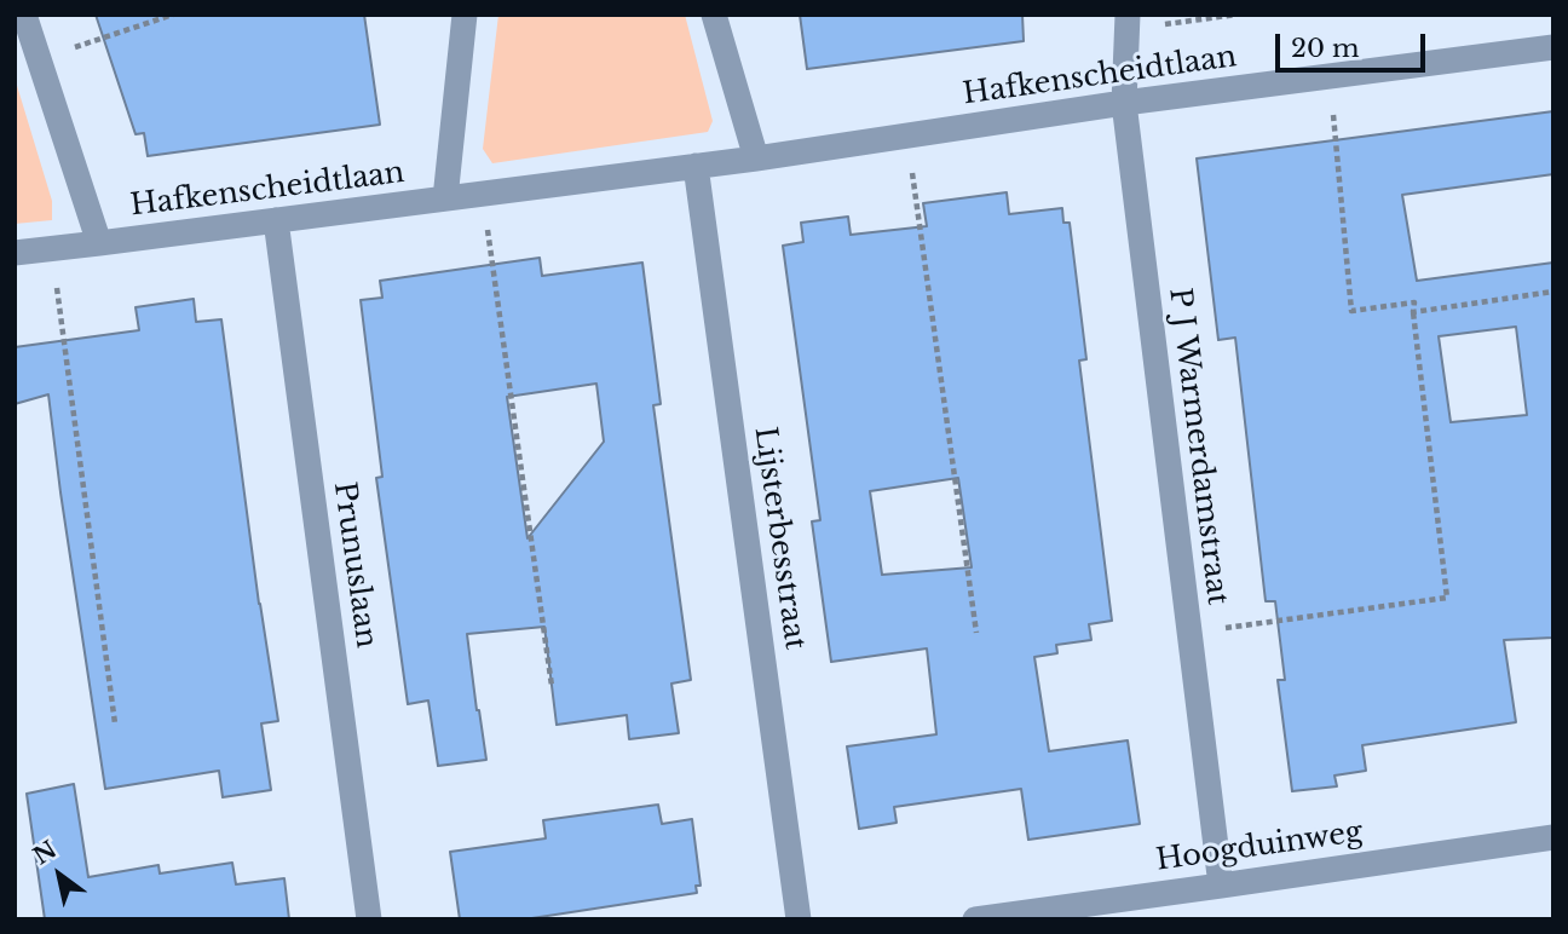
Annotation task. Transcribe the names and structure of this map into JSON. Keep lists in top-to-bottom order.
{
  "streets": {
    "street": [
      "Hafkenscheidtlaan",
      "P J Warmerdamstraat",
      "Lijsterbesstraat",
      "Prunuslaan",
      "Hoogduinweg"
    ]
  },
  "crossings": [
    ["Hafkenscheidtlaan", "P J Warmerdamstraat"],
    ["Hafkenscheidtlaan", "Lijsterbesstraat"],
    ["Hafkenscheidtlaan", "Prunuslaan"],
    ["P J Warmerdamstraat", "Hoogduinweg"]
  ],
  "scale_bar": "20 m",
  "north": "top left"
}
